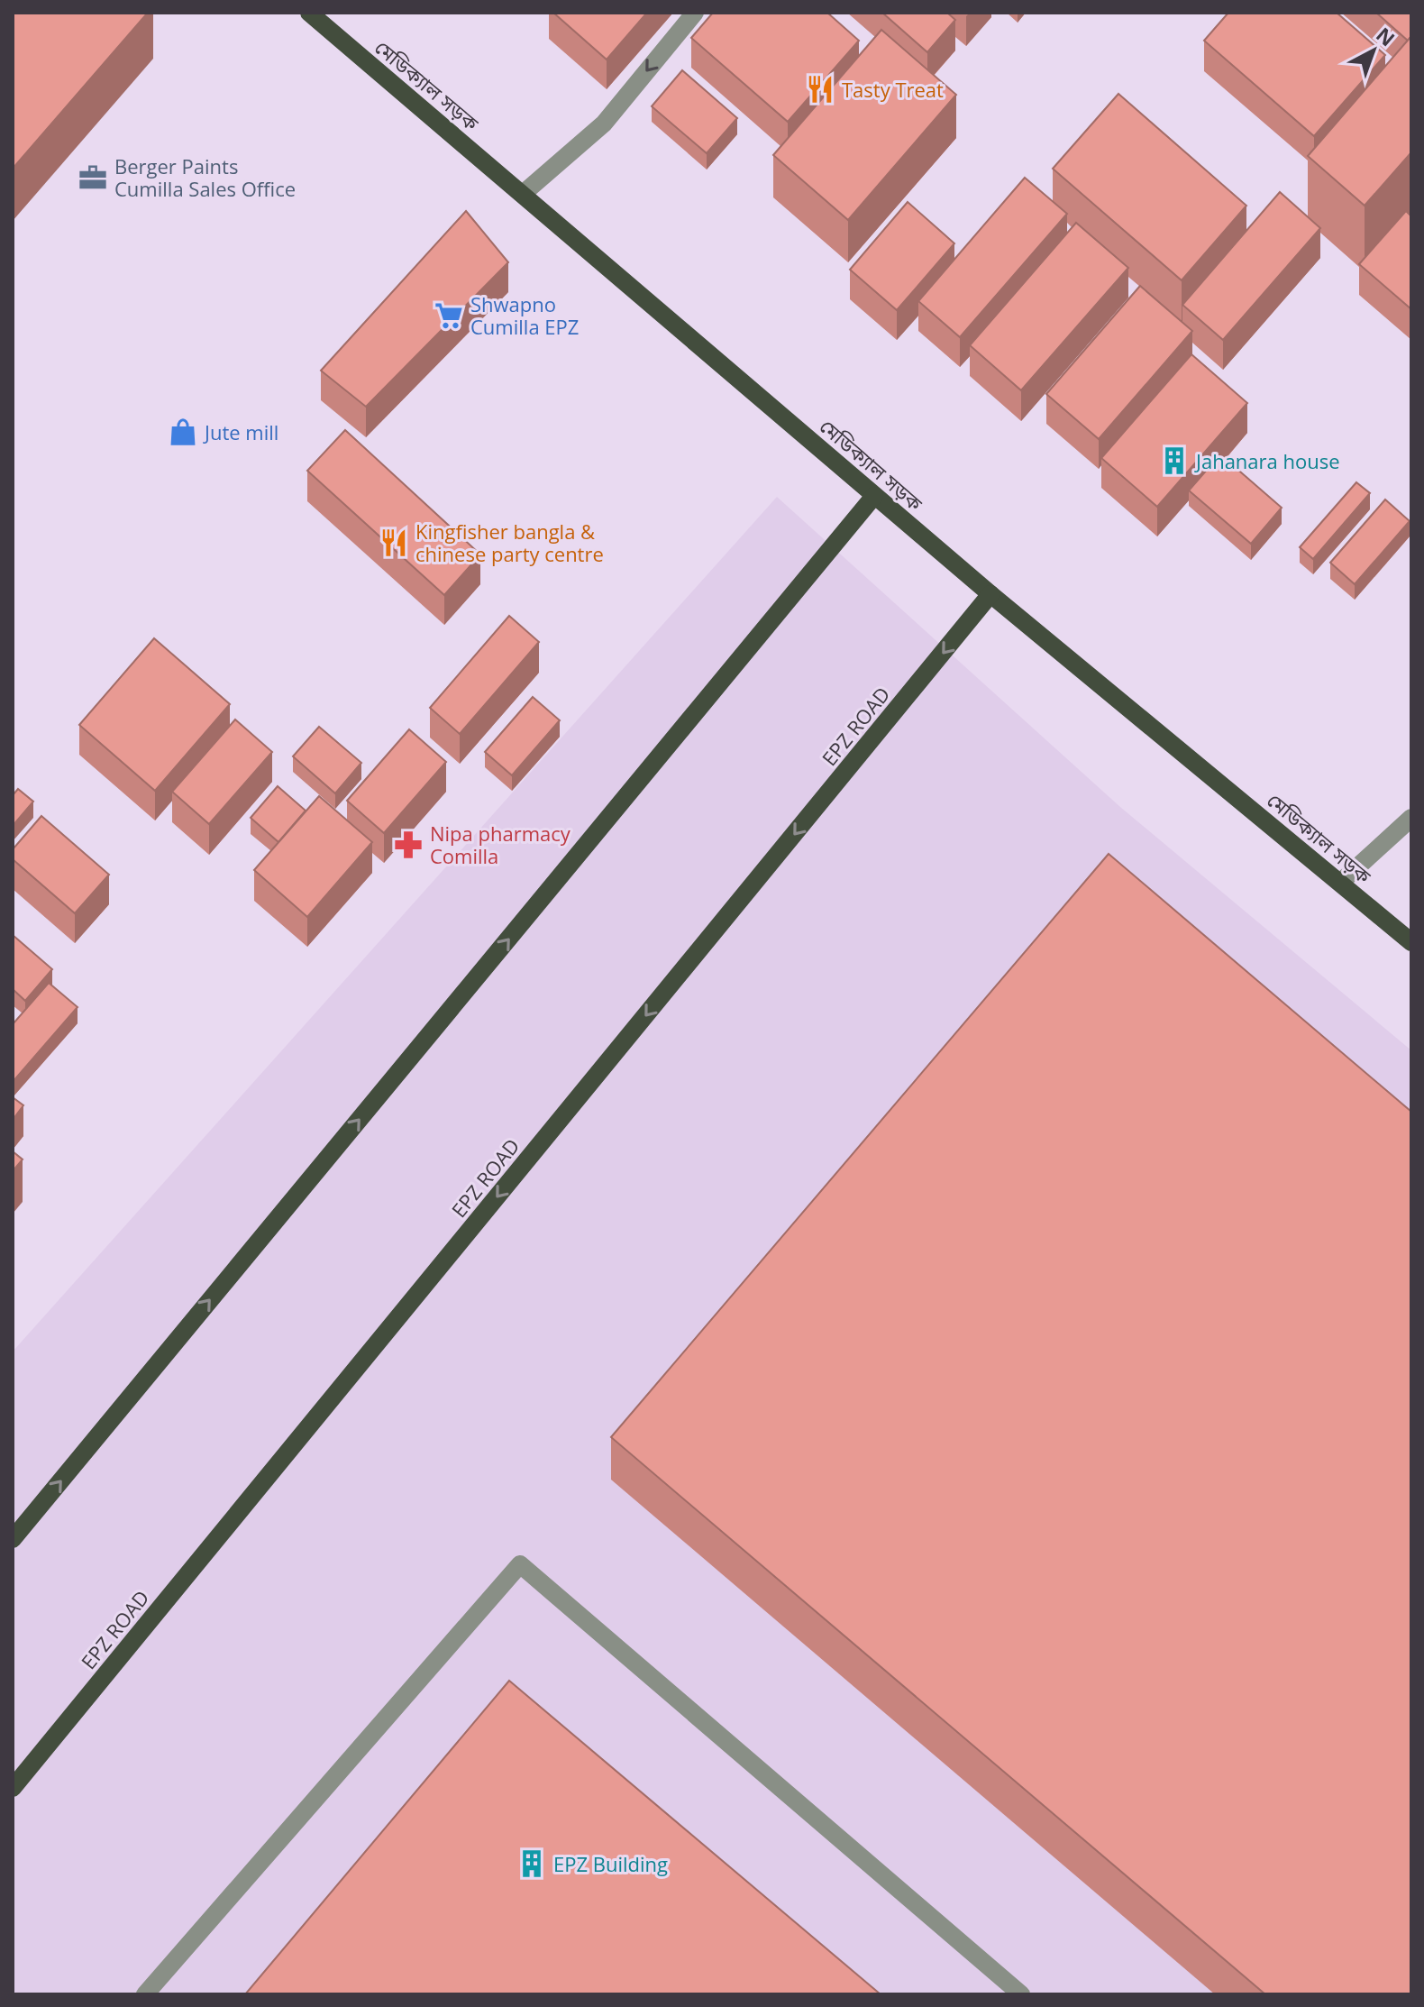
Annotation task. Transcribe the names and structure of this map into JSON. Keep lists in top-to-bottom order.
{
  "streets": {
    "main road": ["মেডিক্যাল সড়ক", "EPZ ROAD"]
  },
  "crossings": [
    ["মেডিক্যাল সড়ক", "EPZ ROAD"]
  ],
  "places": {
    "restaurant": ["Tasty Treat", "Kingfisher bangla & chinese party centre"],
    "office": ["Berger Paints Cumilla Sales Office"],
    "supermarket": ["Shwapno Cumilla EPZ"],
    "shop": ["Jute mill"],
    "building": ["Jahanara house", "EPZ Building"],
    "pharmacy": ["Nipa pharmacy Comilla"]
  },
  "north": "top right"
}
